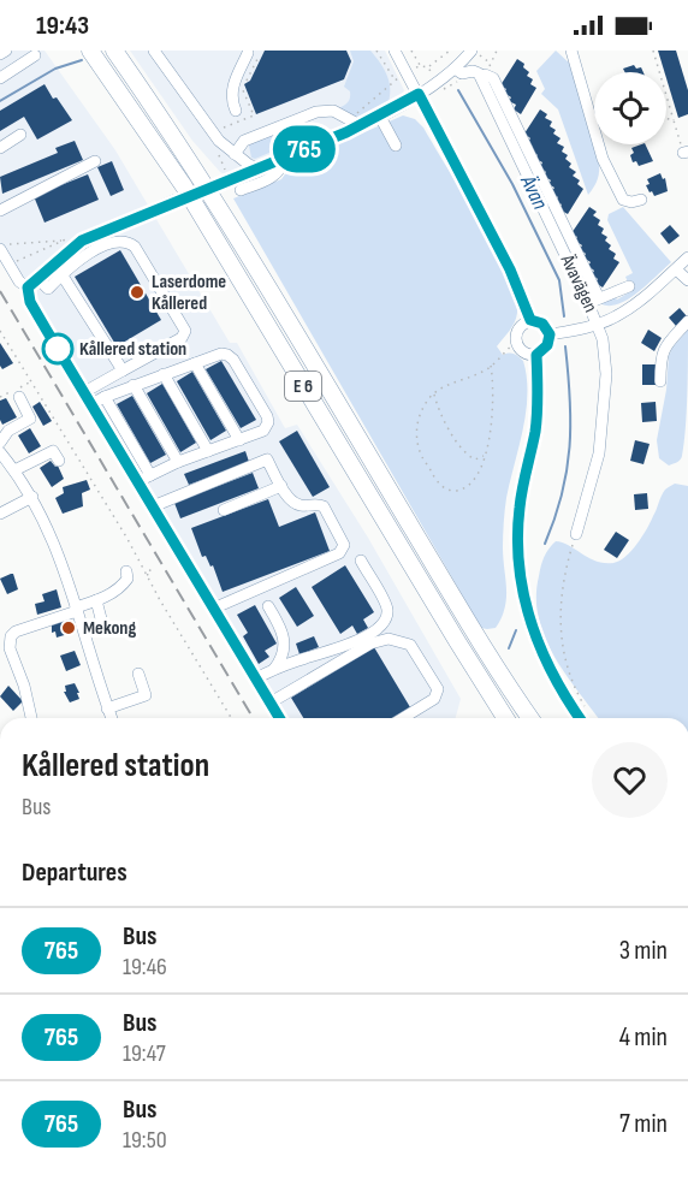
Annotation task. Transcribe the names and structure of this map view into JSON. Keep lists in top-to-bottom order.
{
  "streets": {
    "highway": ["E 6"],
    "street": ["Ävavägen"]
  },
  "water": ["Ävan"],
  "places": ["Laserdome Kållered", "Kållered station", "Mekong"],
  "lines": ["bus line 765"],
  "page": {
    "status": "19:43",
    "on_map": "765",
    "heading": [
      ["Kållered station", "Bus"],
      "Departures"
    ],
    "list": [
      {
        "mark": "765",
        "name": "Bus",
        "note": "19:46",
        "value": "3 min"
      },
      {
        "mark": "765",
        "name": "Bus",
        "note": "19:47",
        "value": "4 min"
      },
      {
        "mark": "765",
        "name": "Bus",
        "note": "19:50",
        "value": "7 min"
      }
    ]
  }
}
